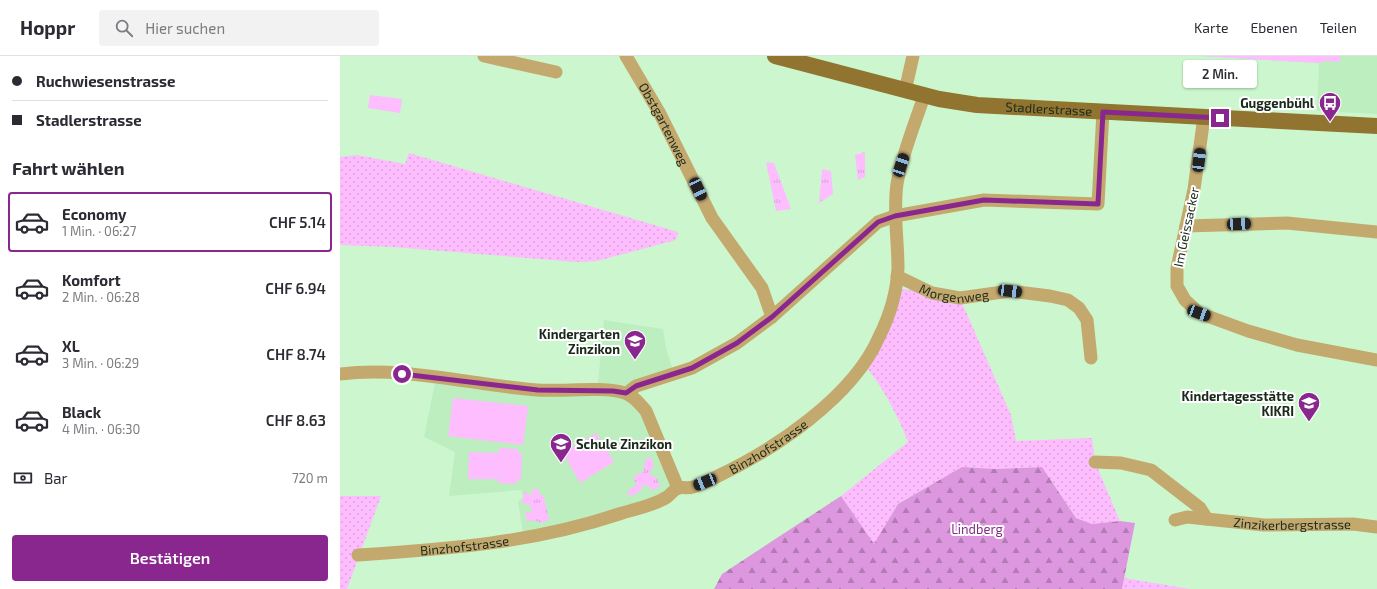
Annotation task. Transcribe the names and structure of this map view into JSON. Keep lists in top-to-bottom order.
{
  "streets": {
    "main road": ["Stadlerstrasse"],
    "street": [
      "Obstgartenweg",
      "Im Geissacker",
      "Morgenweg",
      "Binzhofstrasse",
      "Zinzikerbergstrasse"
    ]
  },
  "crossings": [
    ["Stadlerstrasse", "Im Geissacker"],
    ["Stadlerstrasse", "Binzhofstrasse"],
    ["Morgenweg", "Binzhofstrasse"]
  ],
  "parks": ["Lindberg"],
  "places": {
    "bus stop": ["Guggenbühl"],
    "school or university": ["Kindergarten Zinzikon", "Kindertagesstätte KIKRI", "Schule Zinzikon"]
  },
  "page": {
    "header": "Hoppr",
    "search": "Hier suchen",
    "nav": ["Karte", "Ebenen", "Teilen"],
    "banner": ["Ruchwiesenstrasse", "Stadlerstrasse"],
    "bubble": "2 Min.",
    "heading": "Fahrt wählen",
    "list": [
      {
        "name": "Economy",
        "note": "1 Min. · 06:27",
        "value": "CHF 5.14"
      },
      {
        "name": "Komfort",
        "note": "2 Min. · 06:28",
        "value": "CHF 6.94"
      },
      {
        "name": "XL",
        "note": "3 Min. · 06:29",
        "value": "CHF 8.74"
      },
      {
        "name": "Black",
        "note": "4 Min. · 06:30",
        "value": "CHF 8.63"
      }
    ],
    "pay": ["Bar", "720 m"],
    "buttons": "Bestätigen"
  }
}
